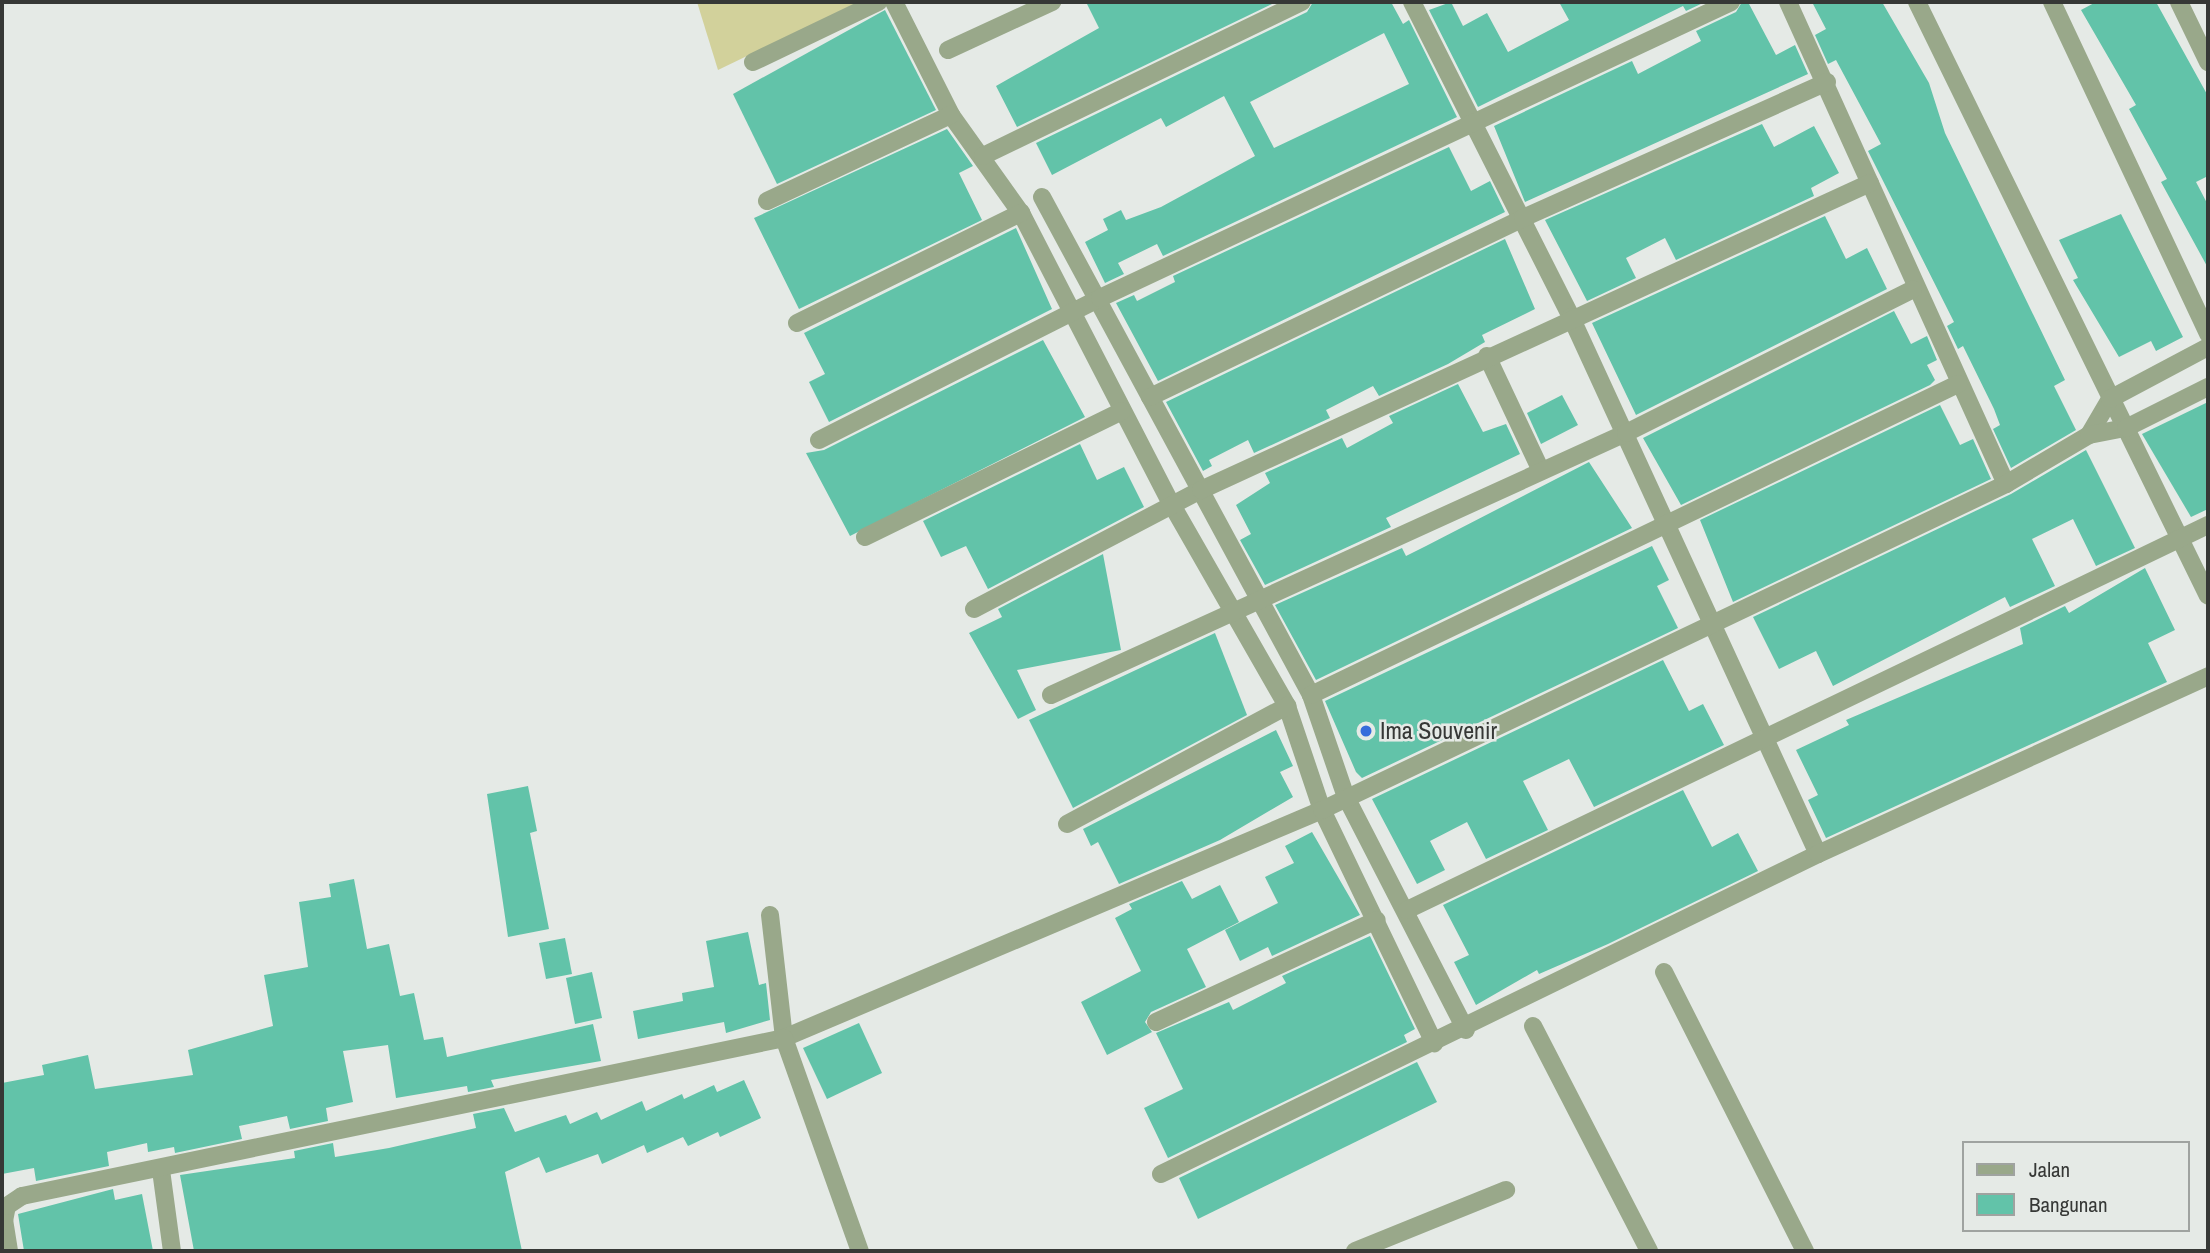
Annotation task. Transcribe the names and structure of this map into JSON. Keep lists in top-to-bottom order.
{
  "places": ["Ima Souvenir"],
  "legend": ["Jalan", "Bangunan"]
}
